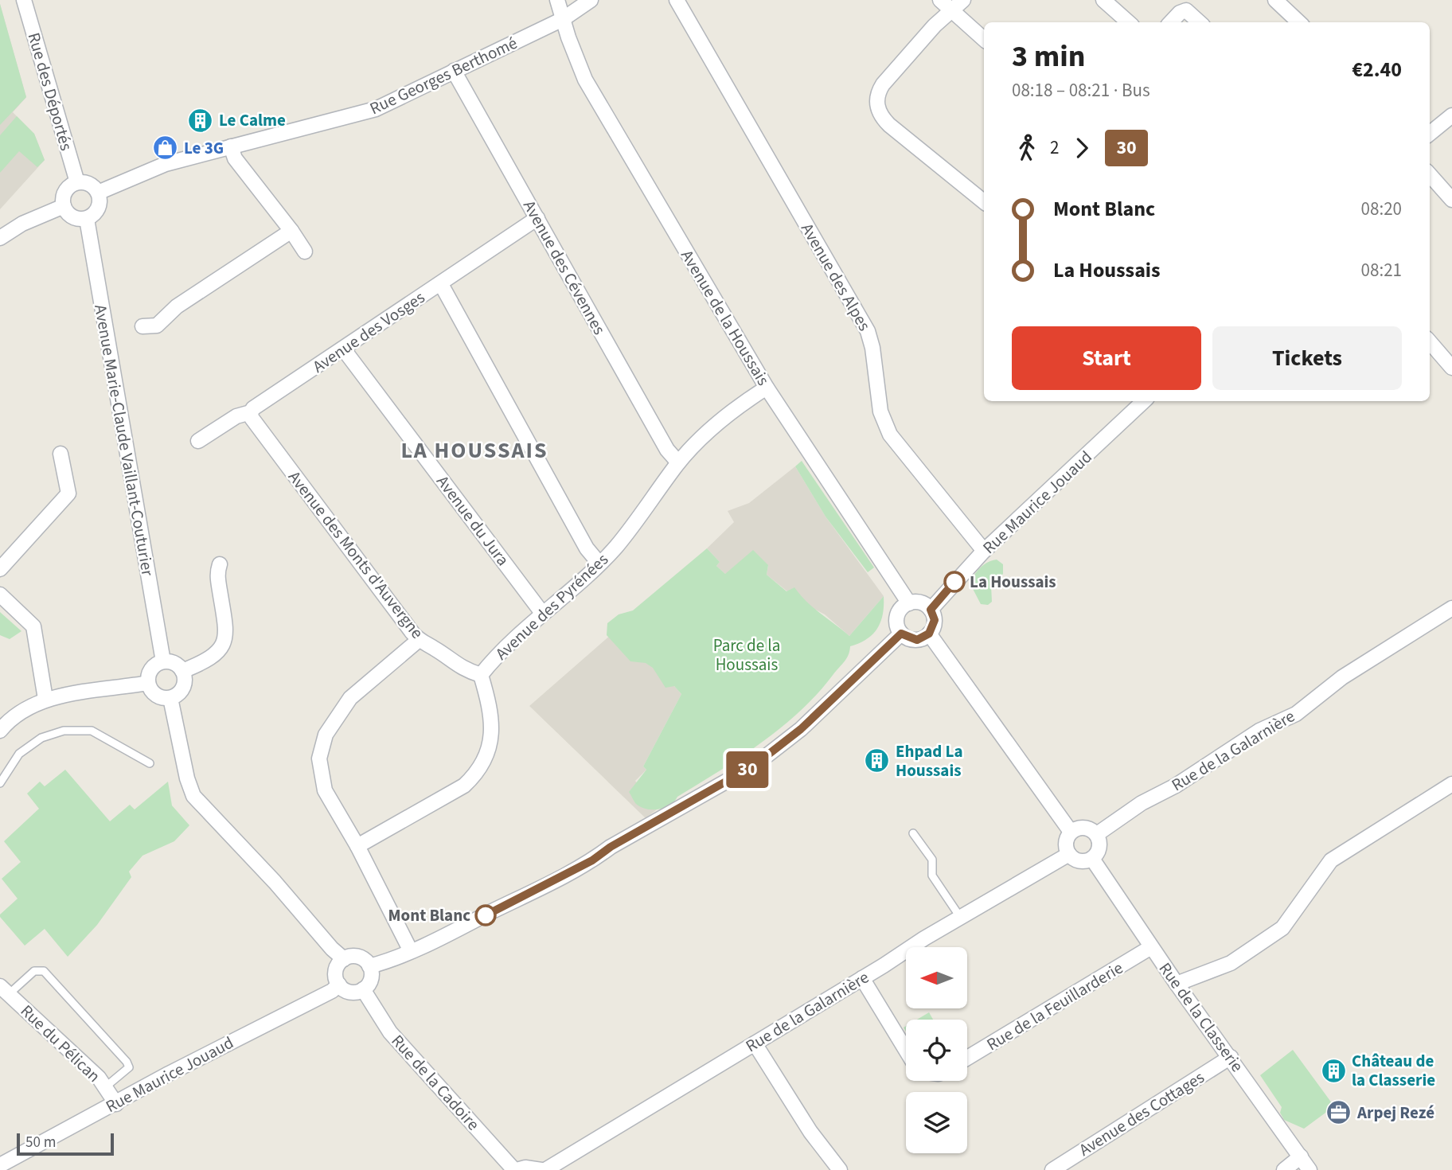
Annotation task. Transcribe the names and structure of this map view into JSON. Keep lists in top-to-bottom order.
{
  "streets": {
    "street": [
      "Rue Georges Berthomé",
      "Rue des Déportés",
      "Avenue des Cévennes",
      "Avenue des Alpes",
      "Avenue de la Houssais",
      "Avenue des Vosges",
      "Avenue Marie-Claude Vaillant-Couturier",
      "Rue Maurice Jouaud",
      "Avenue du Jura",
      "Avenue des Monts d'Auvergne",
      "Avenue des Pyrénées",
      "Rue de la Galarnière",
      "Rue de la Feuillarderie",
      "Rue de la Classerie",
      "Rue du Pélican",
      "Rue de la Cadoire",
      "Avenue des Cottages"
    ]
  },
  "crossings": [
    ["Rue Georges Berthomé", "Rue des Déportés"],
    ["Rue Georges Berthomé", "Avenue des Cévennes"],
    ["Rue Georges Berthomé", "Avenue de la Houssais"],
    ["Rue Georges Berthomé", "Avenue Marie-Claude Vaillant-Couturier"],
    ["Rue des Déportés", "Avenue Marie-Claude Vaillant-Couturier"],
    ["Avenue des Cévennes", "Avenue des Vosges"],
    ["Avenue des Cévennes", "Avenue des Pyrénées"],
    ["Avenue des Alpes", "Rue Maurice Jouaud"],
    ["Avenue de la Houssais", "Rue Maurice Jouaud"],
    ["Avenue de la Houssais", "Avenue des Pyrénées"],
    ["Avenue des Vosges", "Avenue du Jura"],
    ["Avenue des Vosges", "Avenue des Monts d'Auvergne"],
    ["Rue Maurice Jouaud", "Rue du Pélican"],
    ["Rue Maurice Jouaud", "Rue de la Cadoire"],
    ["Avenue du Jura", "Avenue des Pyrénées"],
    ["Avenue des Monts d'Auvergne", "Avenue des Pyrénées"],
    ["Rue de la Galarnière", "Rue de la Classerie"],
    ["Rue de la Feuillarderie", "Rue de la Classerie"],
    ["Rue de la Classerie", "Avenue des Cottages"]
  ],
  "districts": ["LA HOUSSAIS"],
  "parks": ["Parc de la Houssais"],
  "places": {
    "building": ["Le Calme", "Ehpad La Houssais", "Château de la Classerie"],
    "shop": ["Le 3G"],
    "other": ["La Houssais", "Mont Blanc"],
    "office": ["Arpej Rezé"]
  },
  "lines": ["bus line 30"],
  "scale_bar": "50 m",
  "north": "left",
  "page": {
    "on_map": "30",
    "heading": ["3 min", "08:18 – 08:21 · Bus", "€2.40"],
    "legs": ["2", "30"],
    "list": [
      {
        "name": "Mont Blanc",
        "value": "08:20"
      },
      {
        "name": "La Houssais",
        "value": "08:21"
      }
    ],
    "buttons": ["Start", "Tickets"],
    "scale": "50 m"
  }
}
